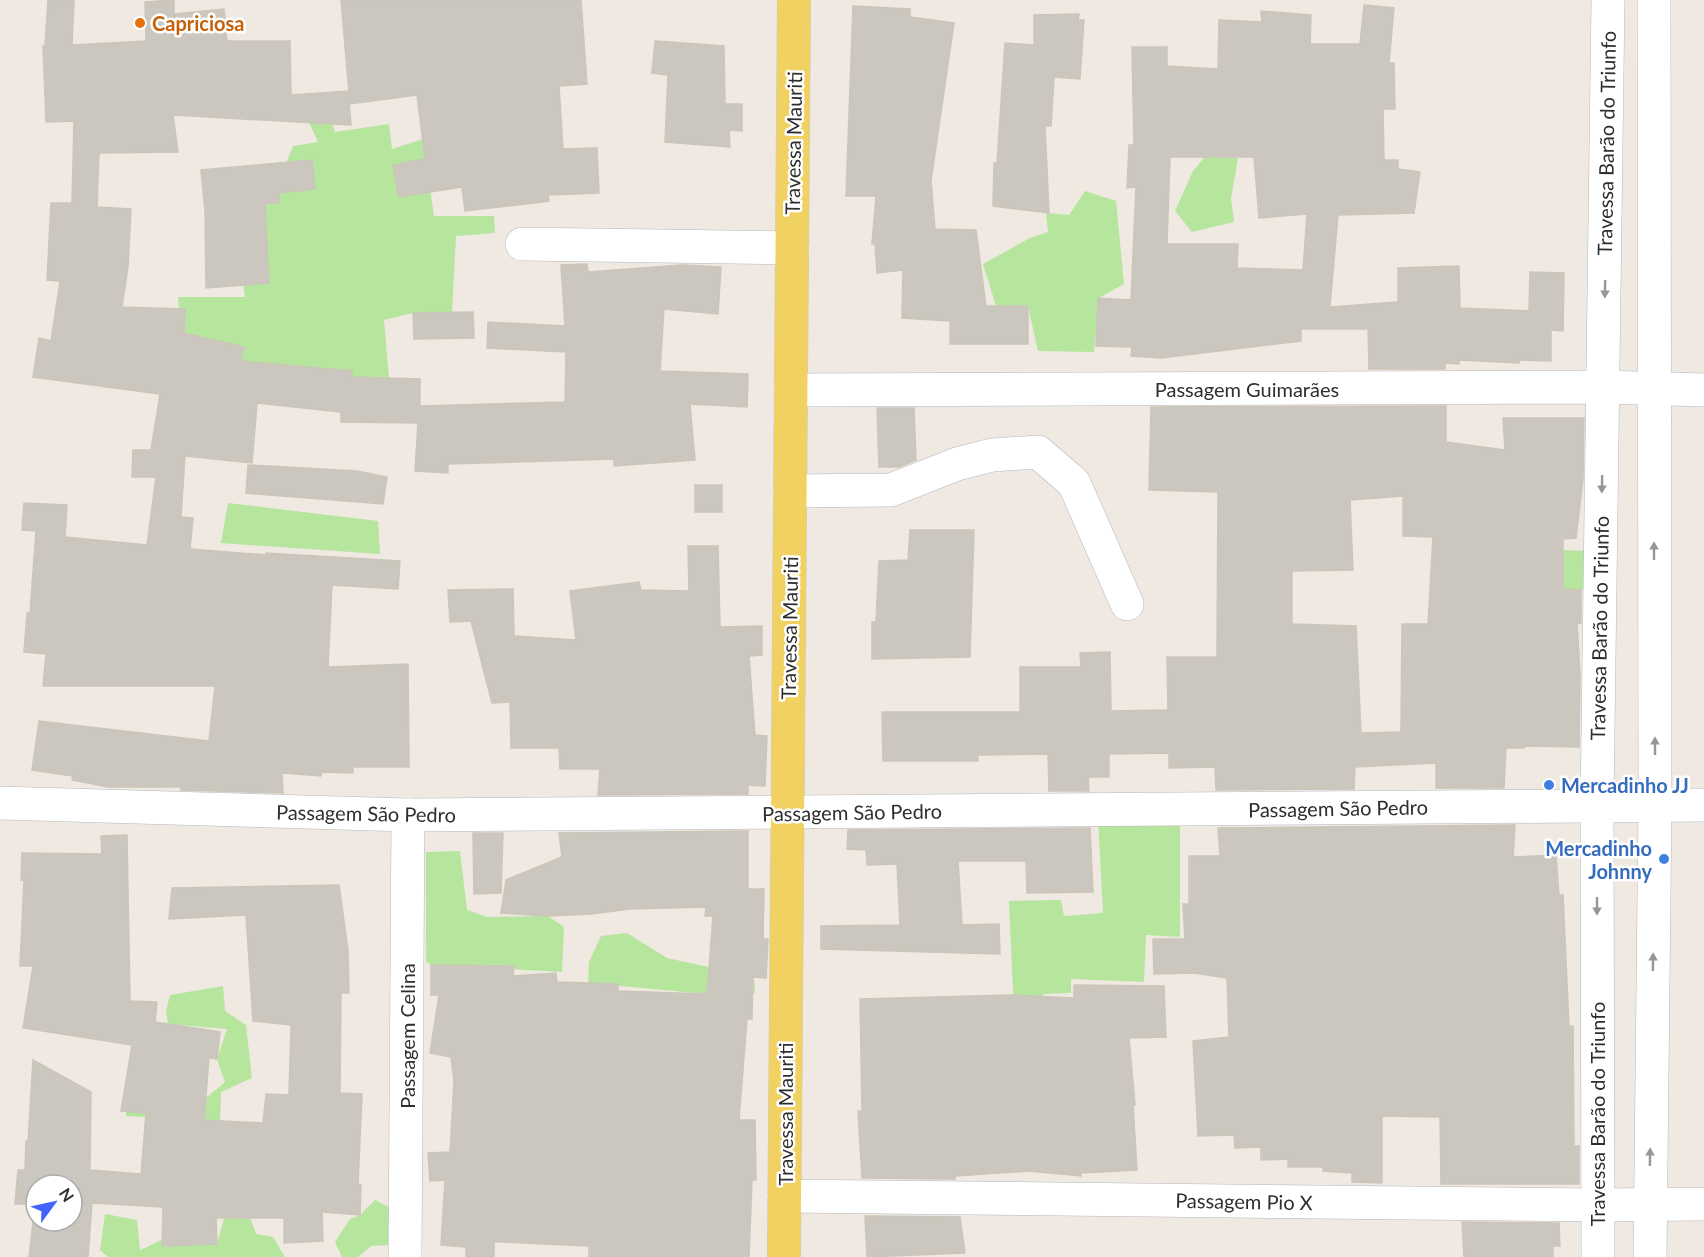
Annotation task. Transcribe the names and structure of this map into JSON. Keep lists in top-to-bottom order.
{
  "streets": {
    "main road": ["Travessa Mauriti"],
    "street": [
      "Travessa Barão do Triunfo",
      "Passagem Guimarães",
      "Passagem São Pedro",
      "Passagem Celina",
      "Passagem Pio X"
    ]
  },
  "crossings": [
    ["Travessa Mauriti", "Passagem Guimarães"],
    ["Travessa Mauriti", "Passagem São Pedro"],
    ["Travessa Mauriti", "Passagem Pio X"],
    ["Travessa Barão do Triunfo", "Passagem Guimarães"],
    ["Travessa Barão do Triunfo", "Passagem São Pedro"],
    ["Travessa Barão do Triunfo", "Passagem Pio X"],
    ["Passagem São Pedro", "Passagem Celina"]
  ],
  "places": ["Capriciosa", "Mercadinho JJ", "Mercadinho Johnny"],
  "north": "top right"
}
